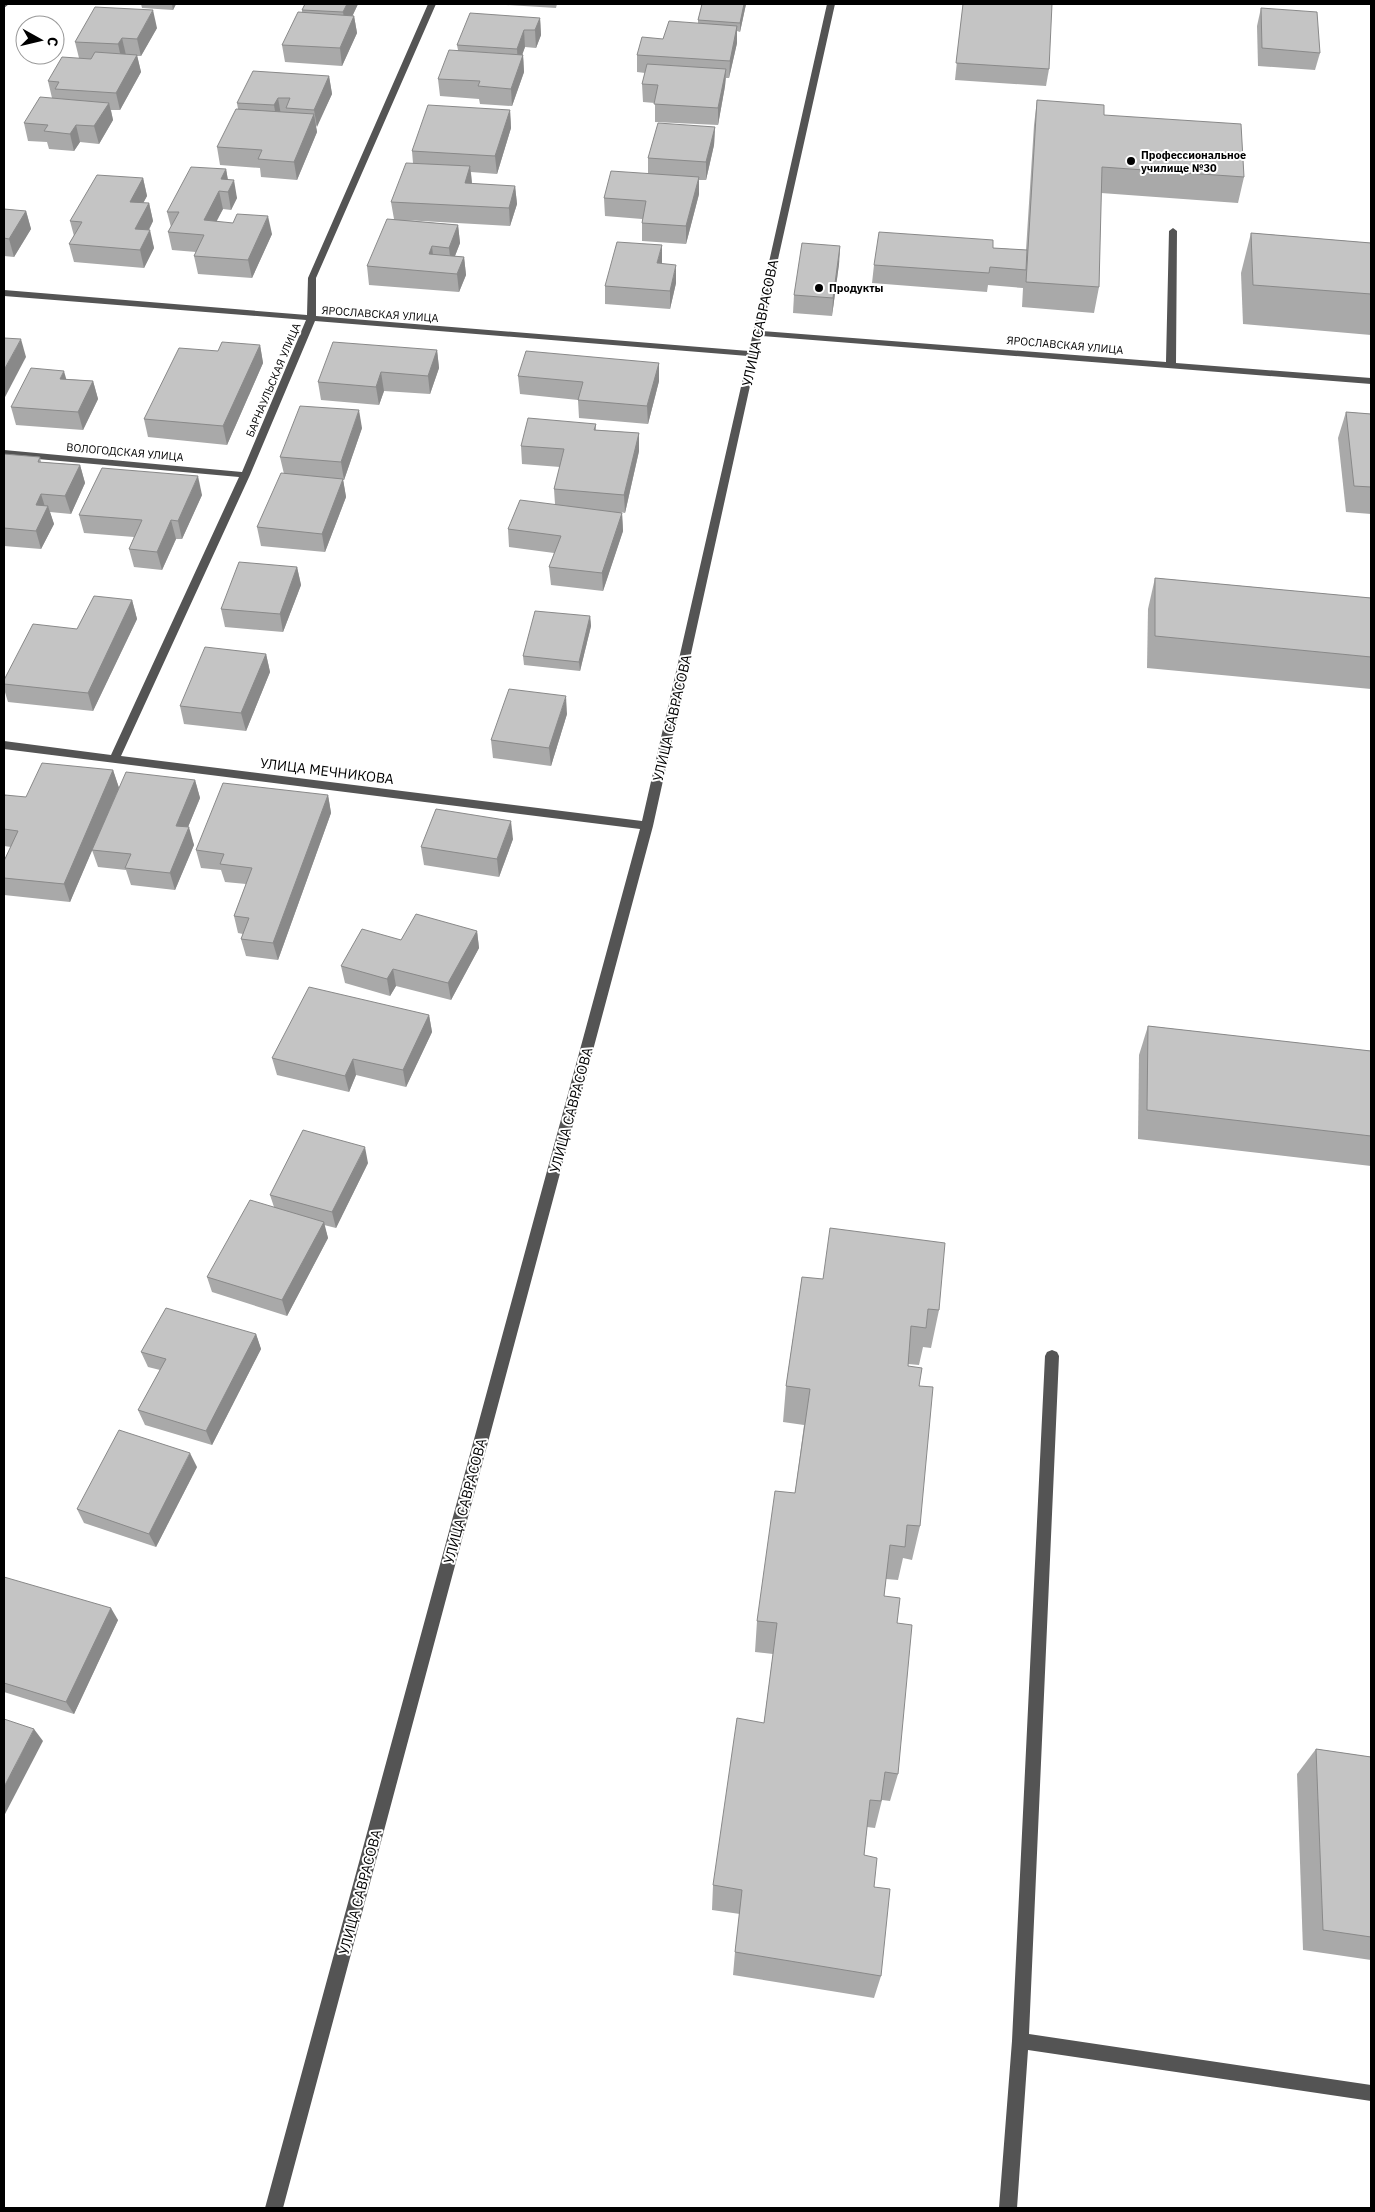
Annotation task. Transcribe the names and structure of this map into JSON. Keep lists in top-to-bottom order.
{
  "streets": {
    "street": [
      "ЯРОСЛАВСКАЯ УЛИЦА",
      "УЛИЦА САВРАСОВА",
      "БАРНАУЛЬСКАЯ УЛИЦА",
      "ВОЛОГОДСКАЯ УЛИЦА",
      "УЛИЦА МЕЧНИКОВА"
    ]
  },
  "crossings": [
    ["ЯРОСЛАВСКАЯ УЛИЦА", "УЛИЦА САВРАСОВА"],
    ["ЯРОСЛАВСКАЯ УЛИЦА", "БАРНАУЛЬСКАЯ УЛИЦА"],
    ["УЛИЦА САВРАСОВА", "УЛИЦА МЕЧНИКОВА"],
    ["БАРНАУЛЬСКАЯ УЛИЦА", "ВОЛОГОДСКАЯ УЛИЦА"],
    ["БАРНАУЛЬСКАЯ УЛИЦА", "УЛИЦА МЕЧНИКОВА"]
  ],
  "places": ["Профессиональное училище №30", "Продукты"],
  "north": "right"
}
